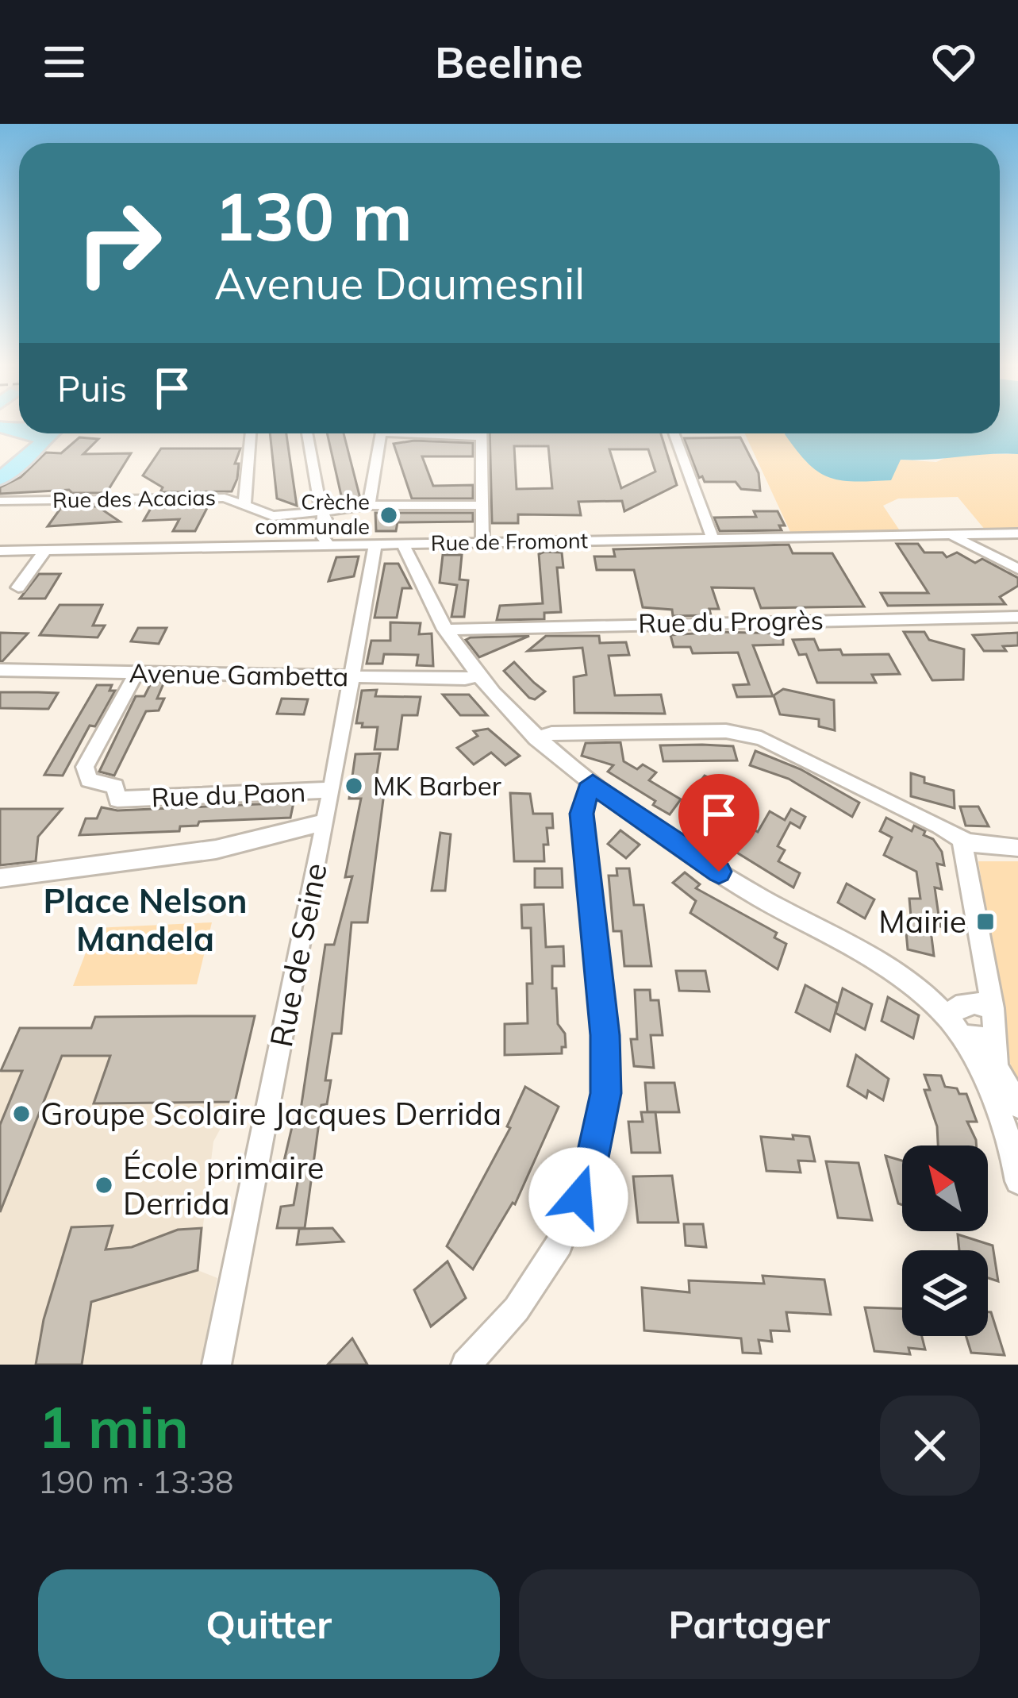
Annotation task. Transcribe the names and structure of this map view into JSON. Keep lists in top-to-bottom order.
{
  "streets": {
    "street": [
      "Rue des Acacias",
      "Rue de Fromont",
      "Rue du Progrès",
      "Avenue Gambetta",
      "Rue du Paon",
      "Rue de Seine"
    ]
  },
  "crossings": [
    ["Rue de Fromont", "Rue de Seine"],
    ["Avenue Gambetta", "Rue du Paon"],
    ["Avenue Gambetta", "Rue de Seine"],
    ["Rue du Paon", "Rue de Seine"]
  ],
  "districts": ["Place Nelson Mandela"],
  "places": {
    "other": [
      "Crèche communale",
      "MK Barber",
      "Groupe Scolaire Jacques Derrida",
      "École primaire Derrida"
    ],
    "transit": ["Mairie"]
  },
  "north": "top left",
  "page": {
    "header": "Beeline",
    "turn": ["130 m", "Avenue Daumesnil"],
    "then": "Puis",
    "heading": ["1 min", "190 m · 13:38"],
    "buttons": ["Quitter", "Partager"]
  }
}
